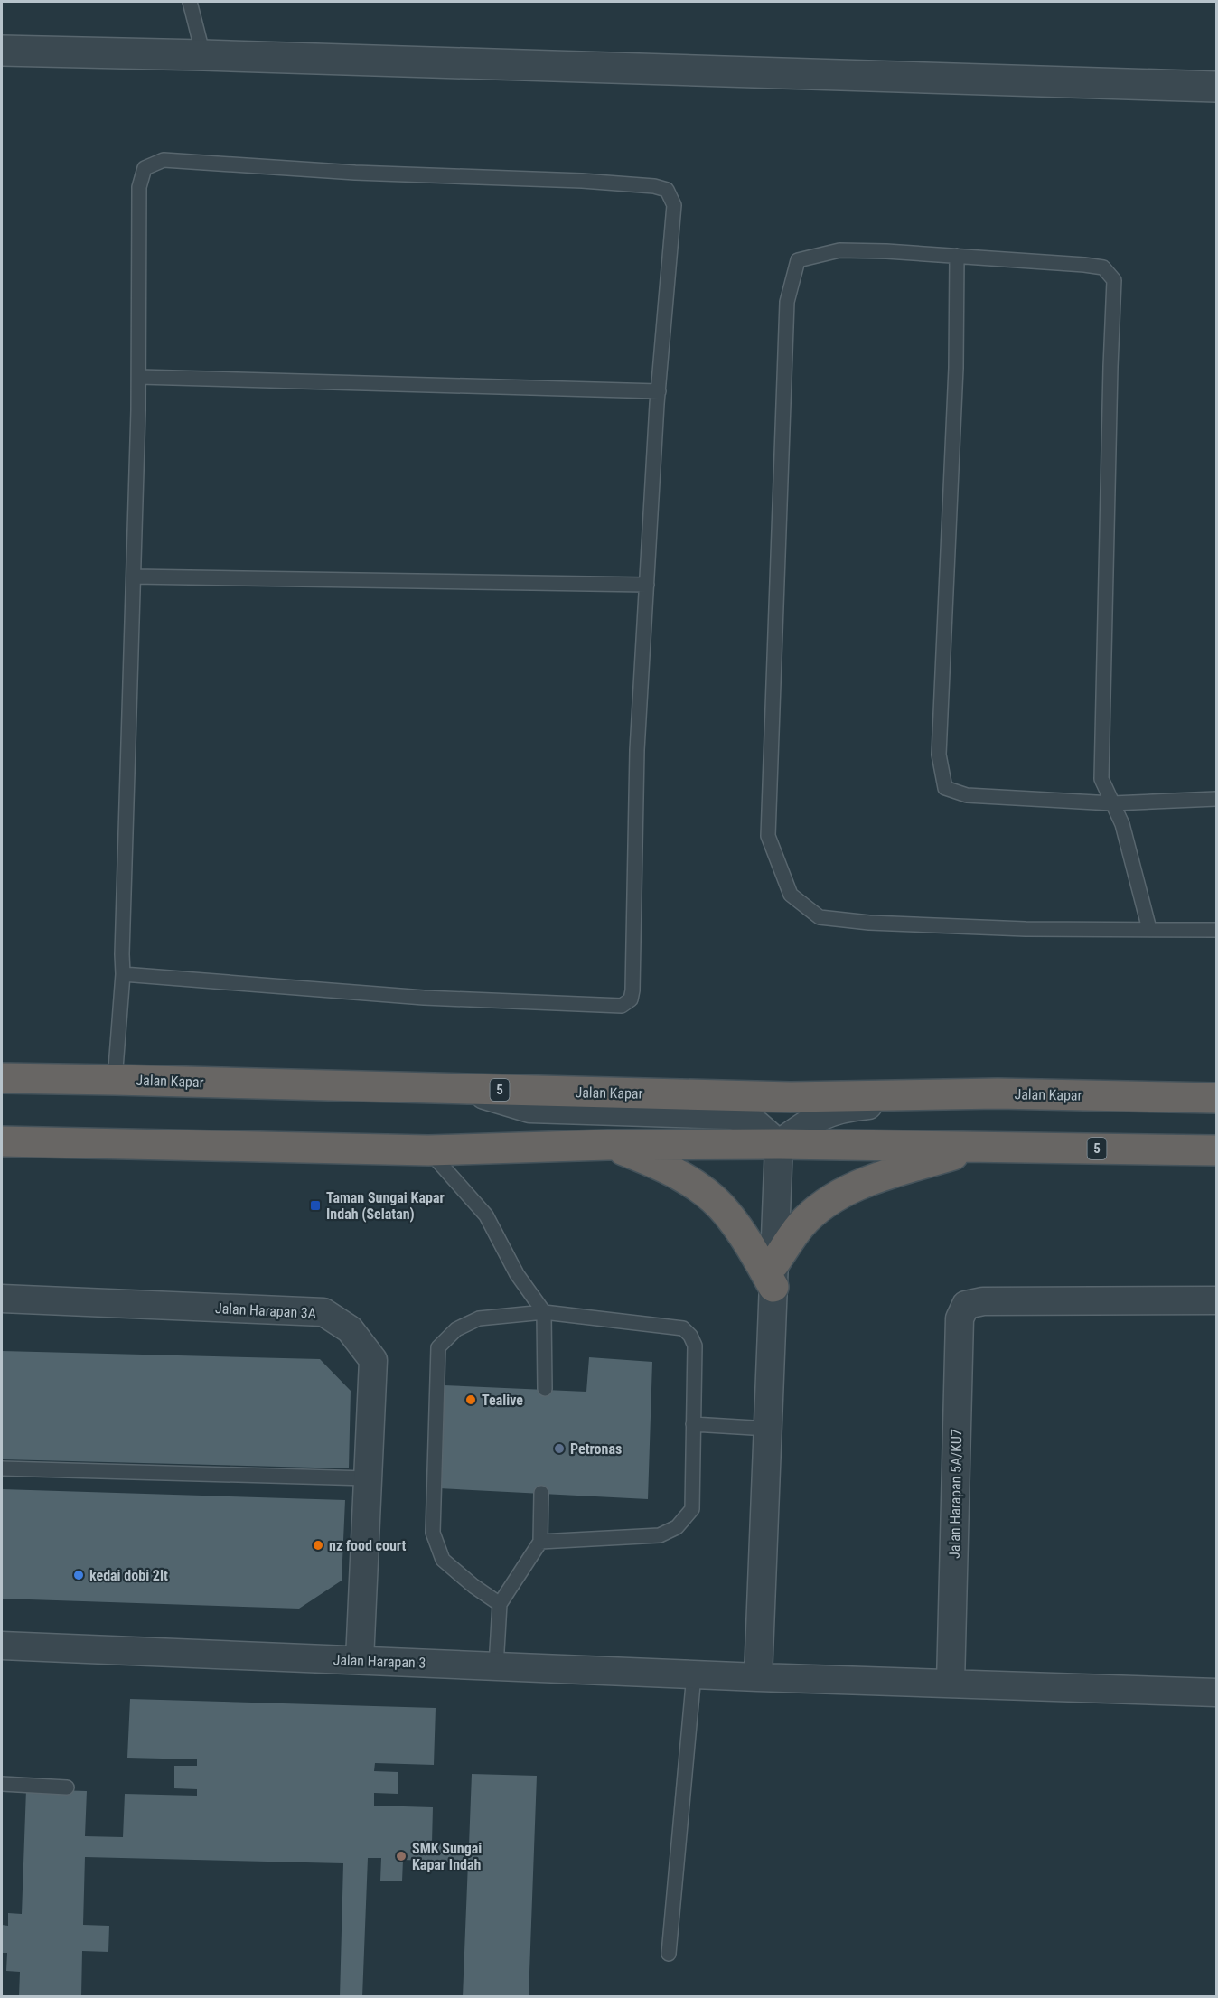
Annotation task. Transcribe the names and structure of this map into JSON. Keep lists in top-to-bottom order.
{
  "streets": {
    "highway": ["Jalan Kapar", "5"],
    "street": ["Jalan Harapan 3A", "Jalan Harapan 5A/KU7", "Jalan Harapan 3"]
  },
  "crossings": [
    ["Jalan Harapan 3A", "Jalan Harapan 3"],
    ["Jalan Harapan 5A/KU7", "Jalan Harapan 3"]
  ],
  "places": {
    "transit": ["Taman Sungai Kapar Indah (Selatan)"],
    "other": [
      "Tealive",
      "Petronas",
      "nz food court",
      "kedai dobi 2lt",
      "SMK Sungai Kapar Indah"
    ]
  }
}
